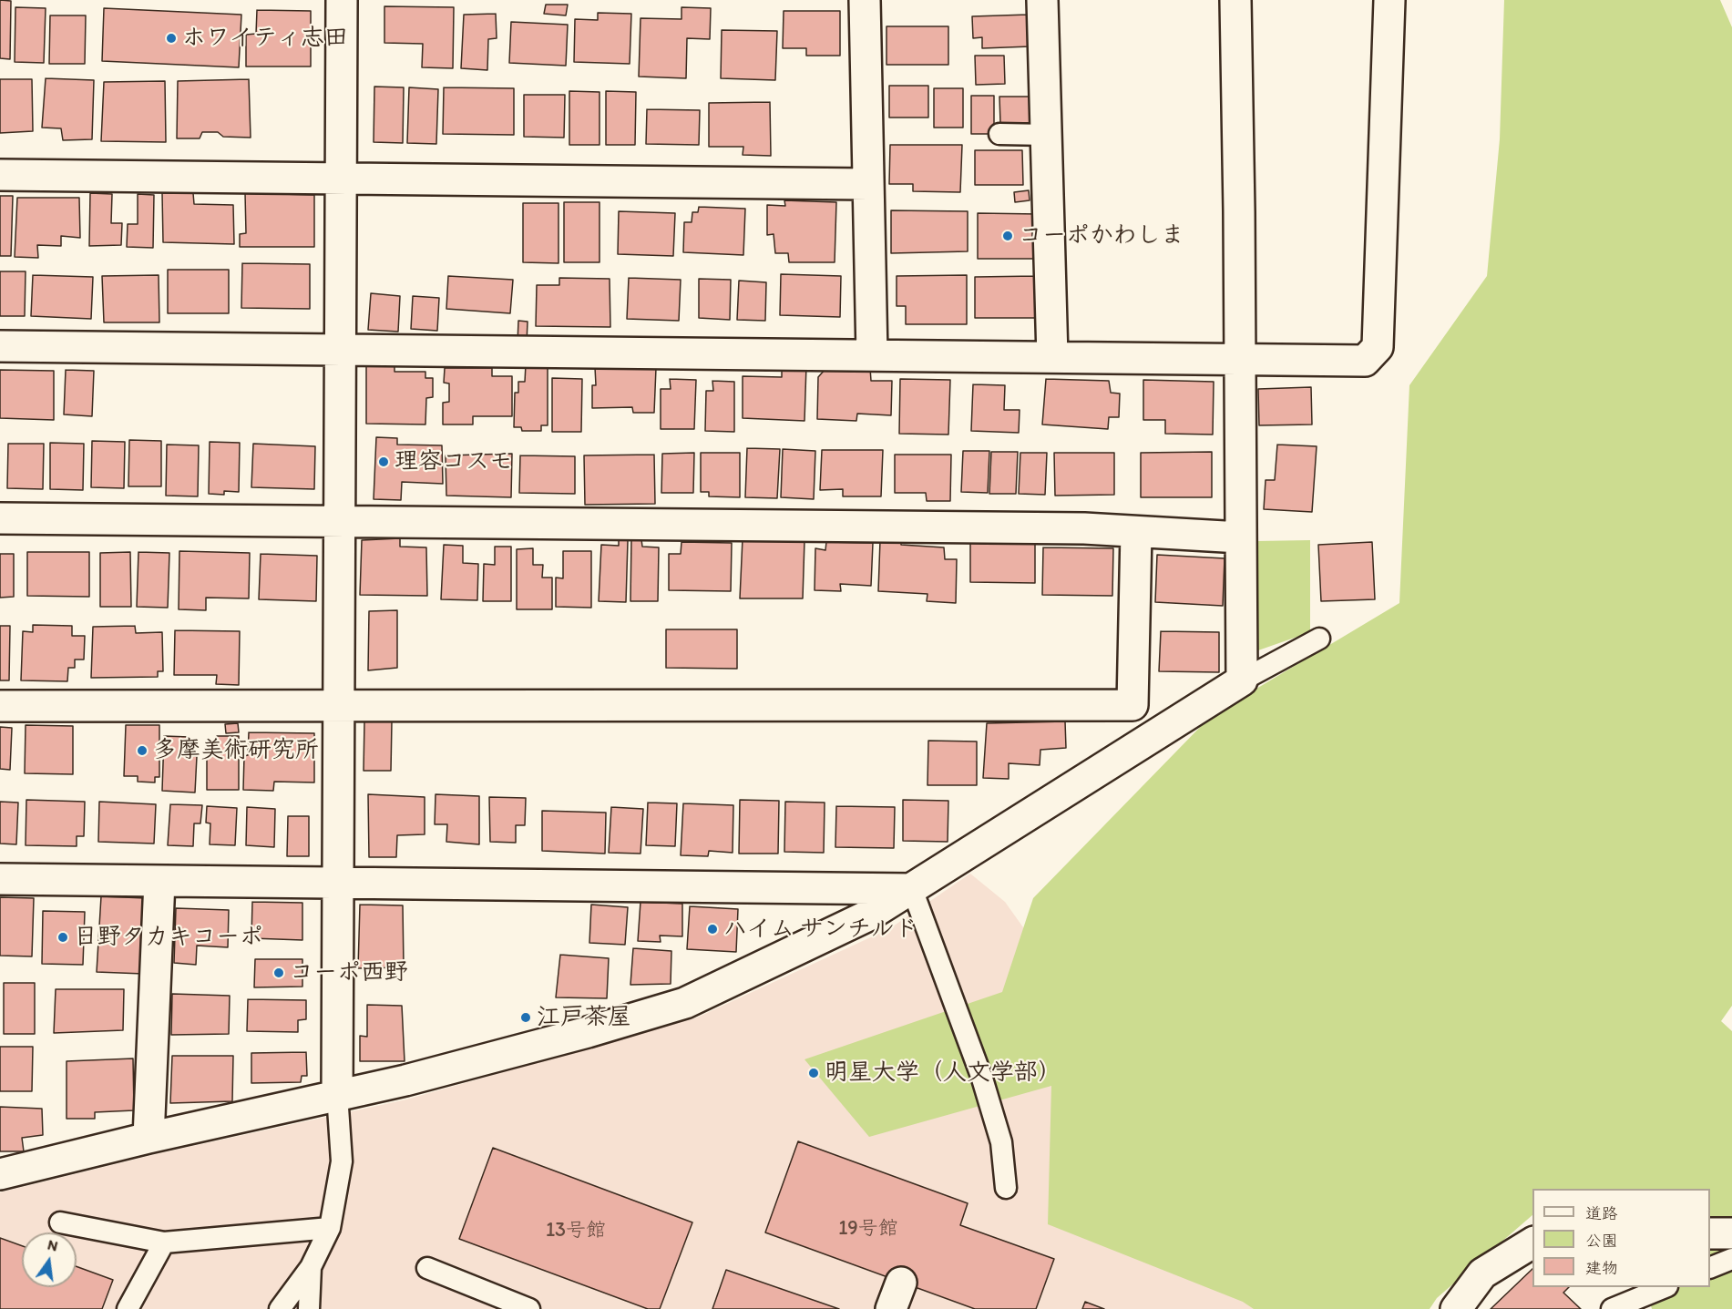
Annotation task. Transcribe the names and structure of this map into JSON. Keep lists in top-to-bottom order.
{
  "places": [
    "ホワイティ志田",
    "コーポかわしま",
    "理容コスモ",
    "多摩美術研究所",
    "ハイム サンチルド",
    "日野タカキコーポ",
    "コーポ西野",
    "江戸茶屋",
    "明星大学（人文学部）"
  ],
  "house_numbers": ["19号館", "13号館"],
  "legend": ["道路", "公園", "建物"],
  "north": "top"
}
